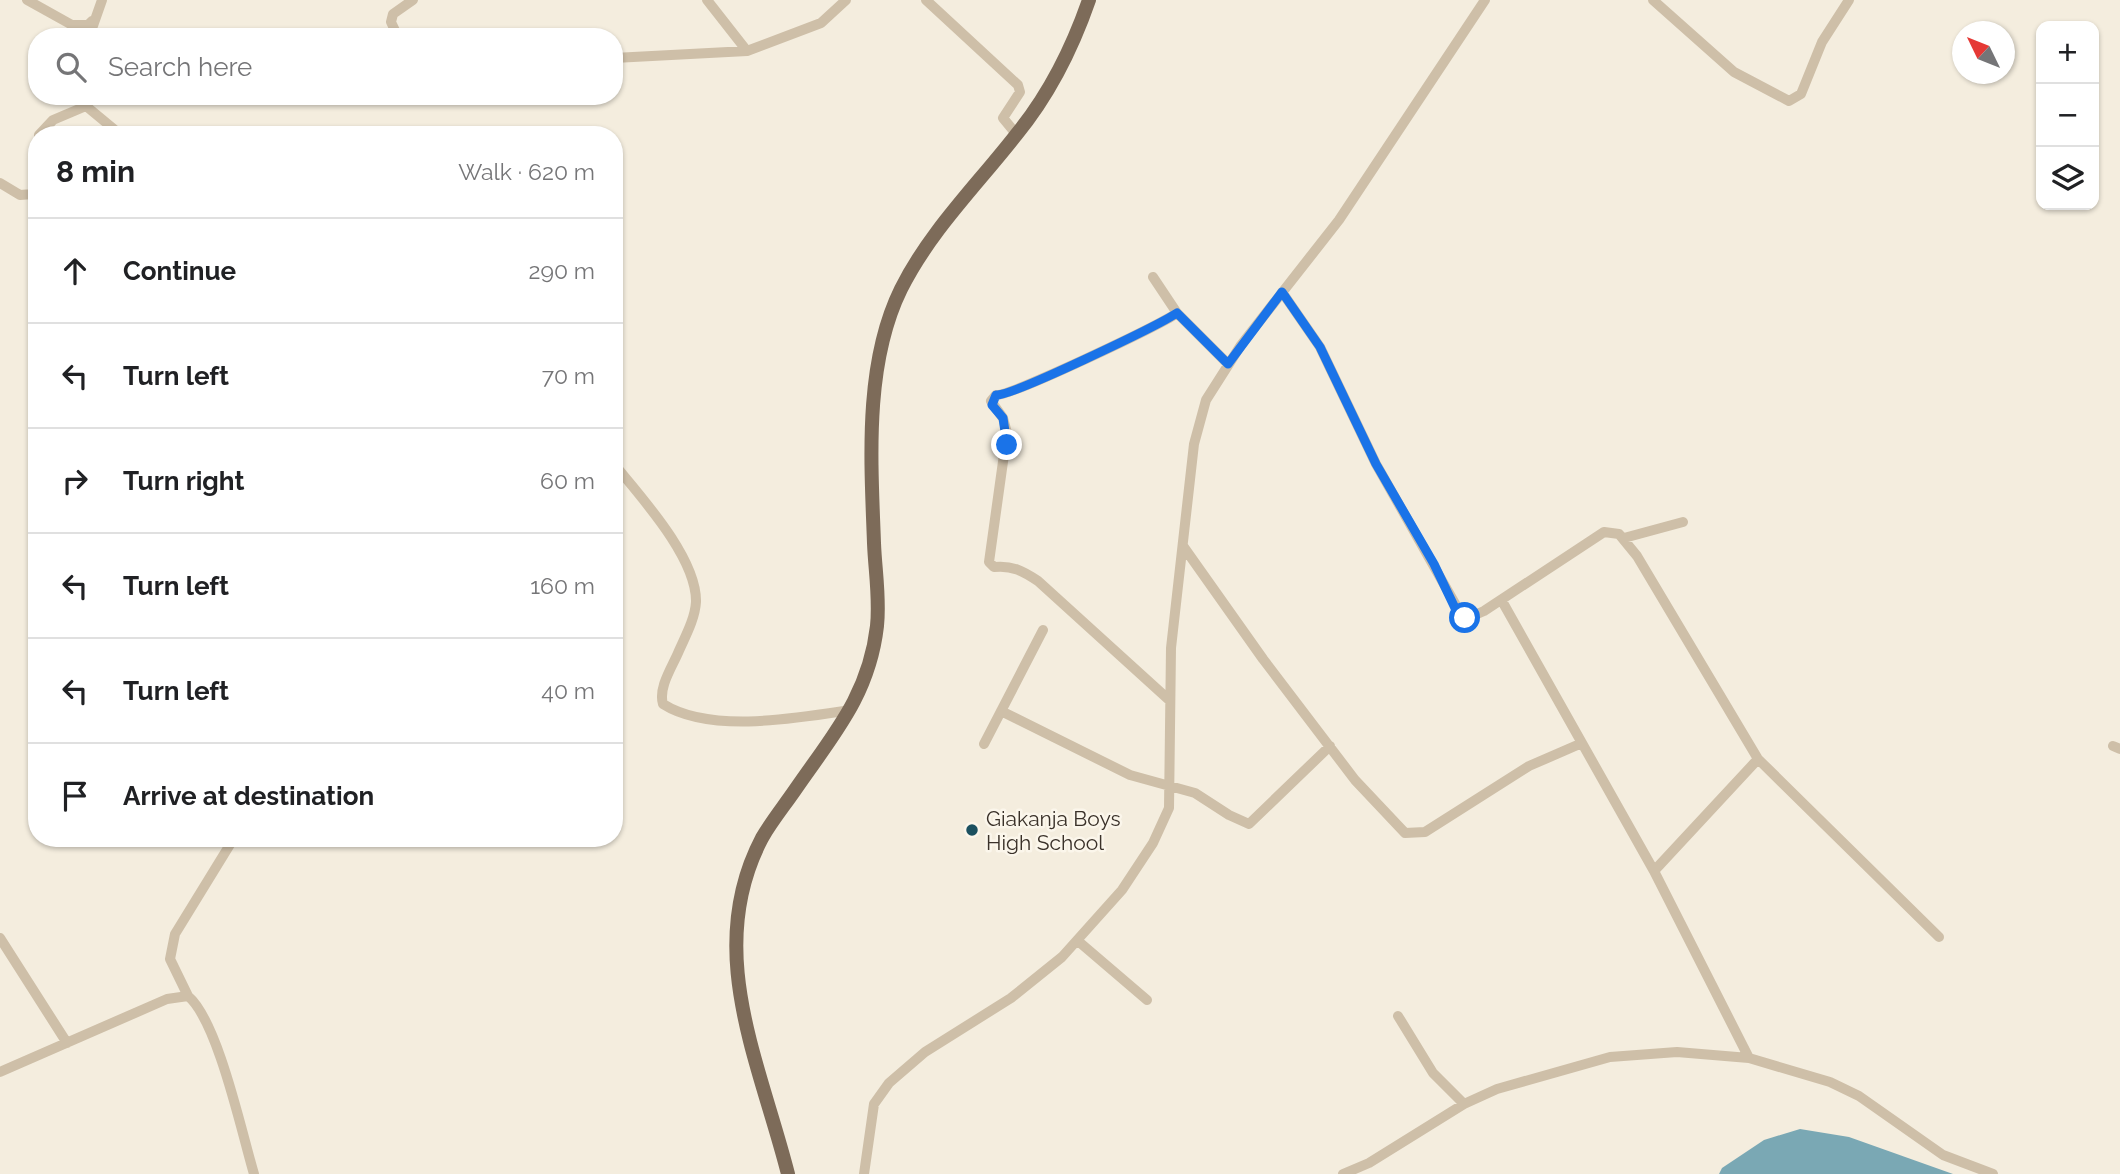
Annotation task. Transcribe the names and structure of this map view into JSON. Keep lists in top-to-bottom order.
{
  "places": ["Giakanja Boys High School"],
  "north": "top left",
  "page": {
    "map_buttons": ["+", "−"],
    "search": "Search here",
    "heading": ["8 min", "Walk · 620 m"],
    "list": [
      ["Continue", "290 m"],
      ["Turn left", "70 m"],
      ["Turn right", "60 m"],
      ["Turn left", "160 m"],
      ["Turn left", "40 m"],
      "Arrive at destination"
    ]
  }
}
